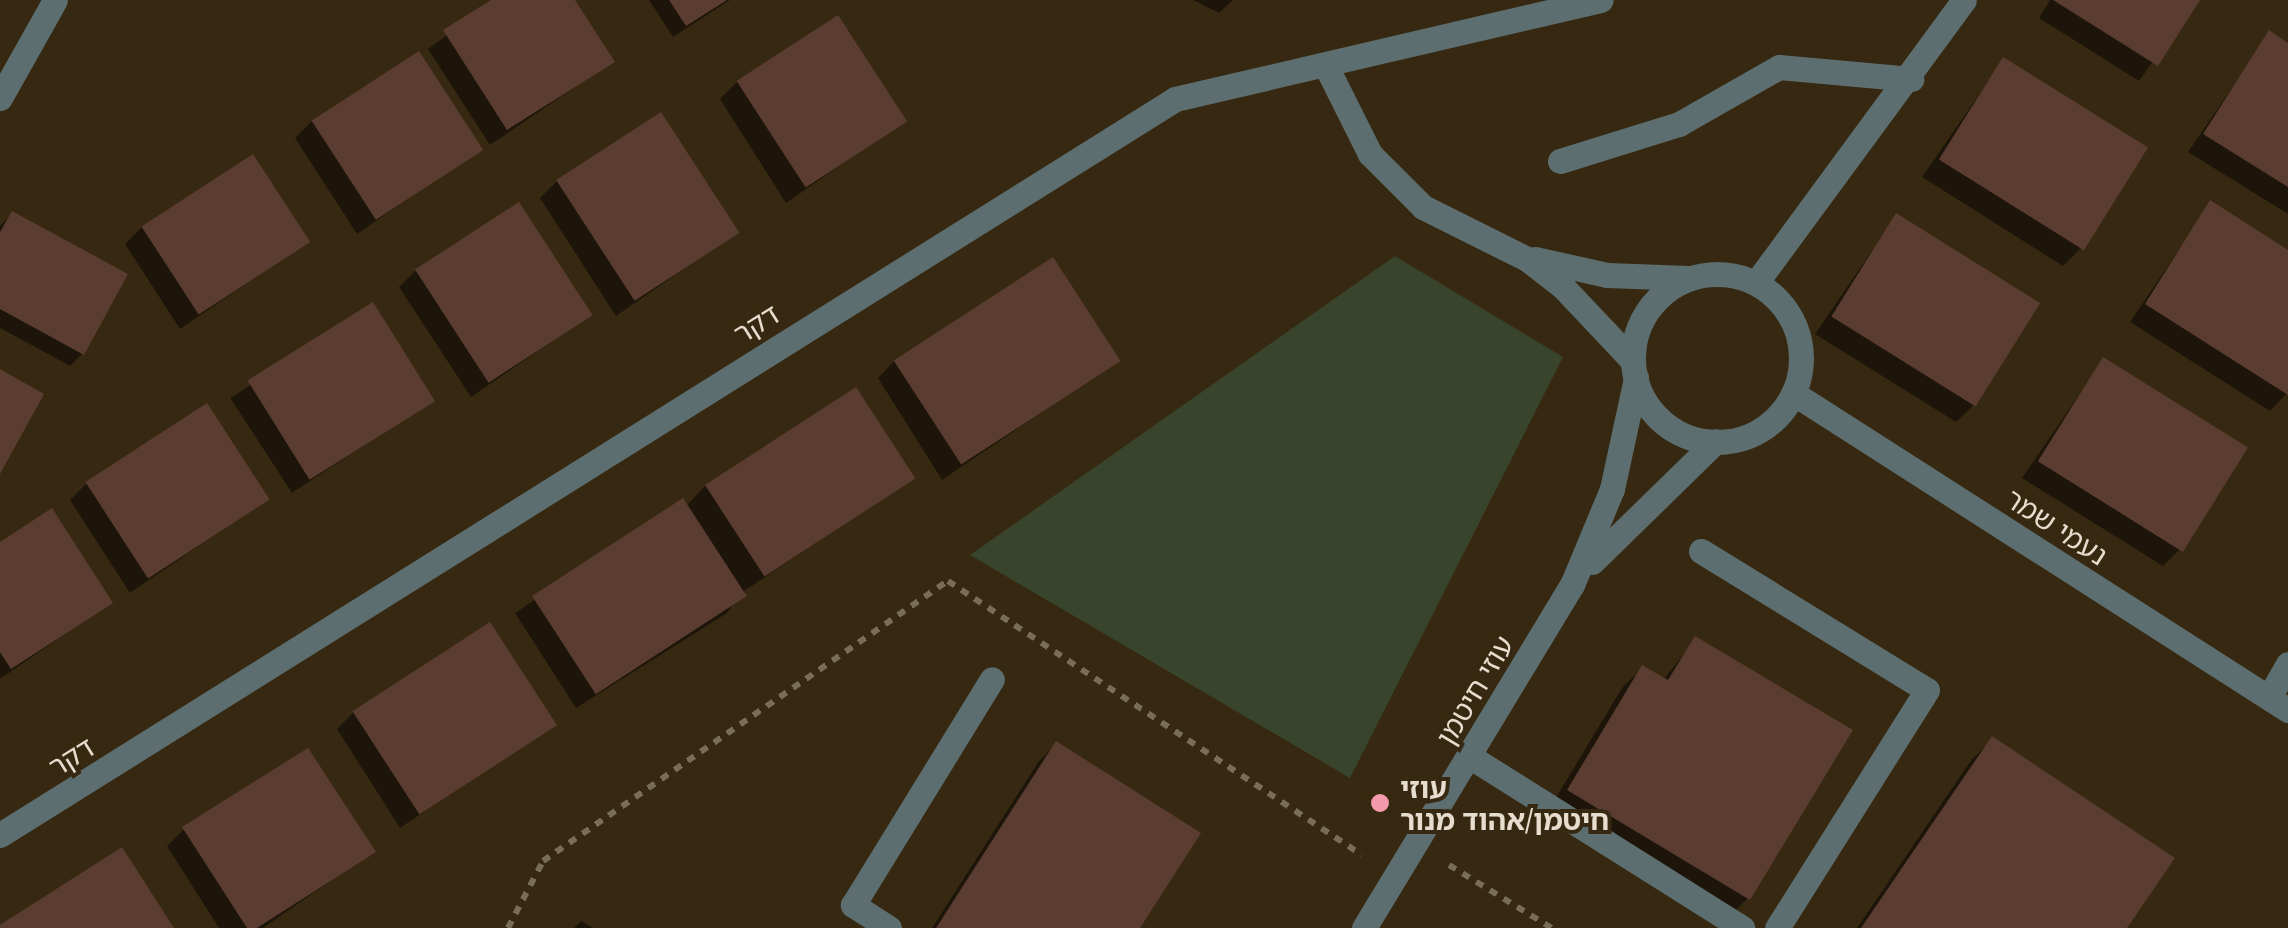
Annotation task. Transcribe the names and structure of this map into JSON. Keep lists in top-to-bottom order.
{
  "streets": {
    "street": ["דקר", "נעמי שמר", "עוזי חיטמן"]
  },
  "crossings": [
    ["נעמי שמר", "עוזי חיטמן"]
  ],
  "places": ["עוזי חיטמן/אהוד מנור"]
}
